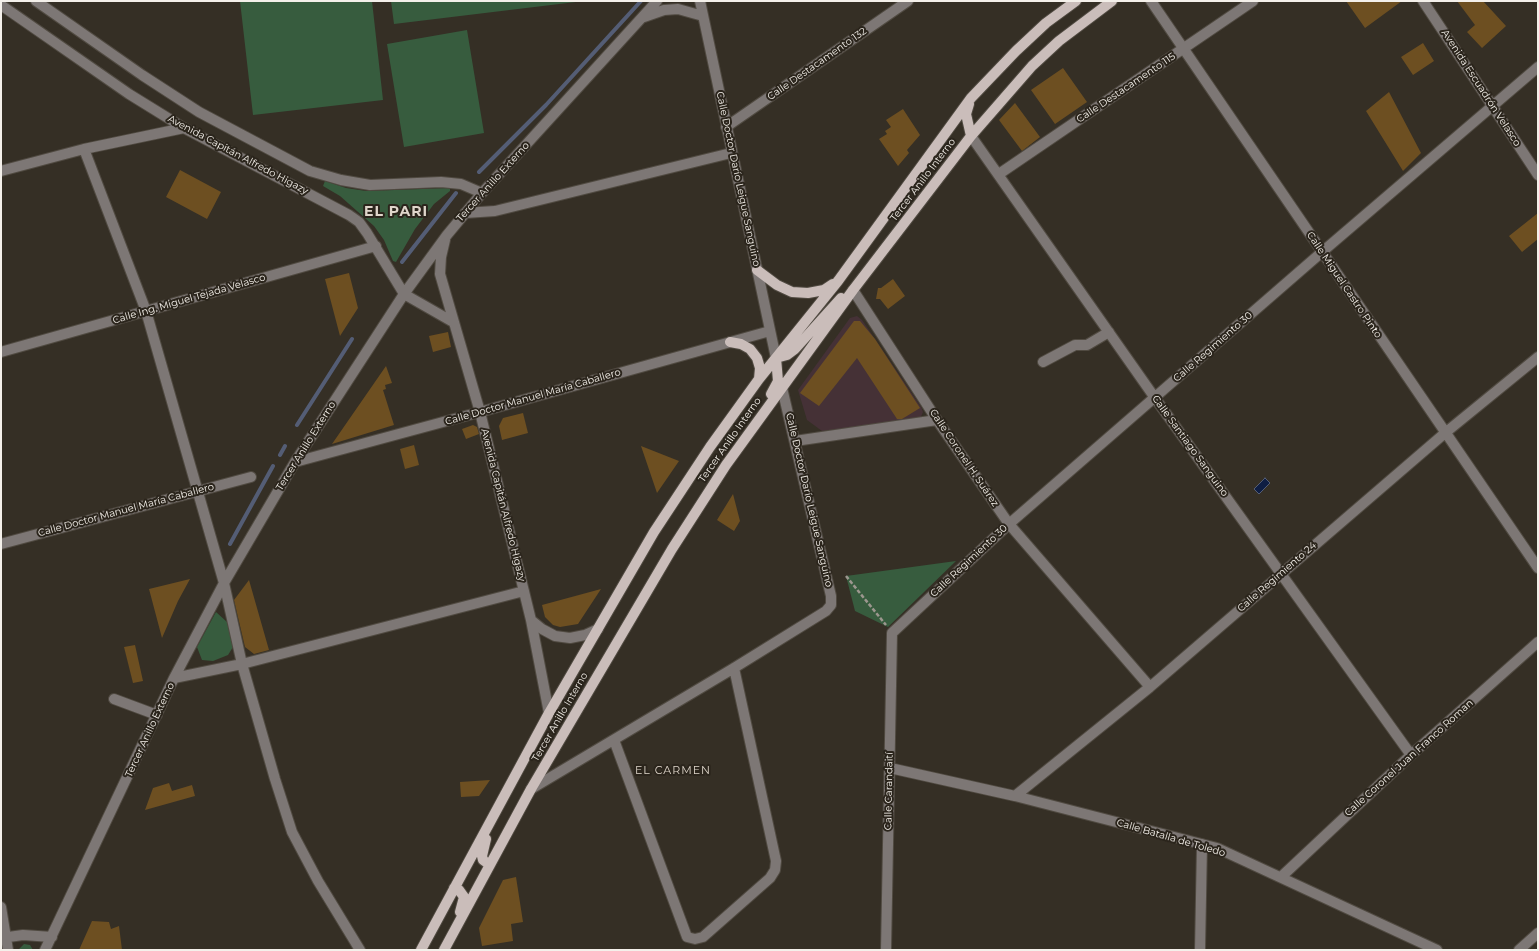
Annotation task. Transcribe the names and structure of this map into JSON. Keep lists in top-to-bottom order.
{
  "streets": {
    "main road": ["Tercer Anillo Interno"],
    "street": [
      "Calle Destacamento 132",
      "Calle Destacamento 115",
      "Avenida Escuadrón Velasco",
      "Avenida Capitán Alfredo Higazy",
      "Calle Doctor Darío Leigue Sanguino",
      "Tercer Anillo Externo",
      "Calle Miguel Castro Pinto",
      "Calle Ing. Miguel Tejada Velasco",
      "Calle Regimiento 30",
      "Calle Doctor Manuel María Caballero",
      "Calle Santiago Sanguino",
      "Calle Coronel H. Suárez",
      "Calle Regimiento 24",
      "Calle Coronel Juan Franco Roman",
      "Calle Carandaití",
      "Calle Batalla de Toledo"
    ]
  },
  "crossings": [
    ["Calle Destacamento 132", "Calle Doctor Darío Leigue Sanguino"],
    ["Calle Destacamento 115", "Calle Miguel Castro Pinto"],
    ["Calle Destacamento 115", "Calle Santiago Sanguino"],
    ["Avenida Escuadrón Velasco", "Calle Regimiento 30"],
    ["Avenida Capitán Alfredo Higazy", "Tercer Anillo Interno"],
    ["Avenida Capitán Alfredo Higazy", "Tercer Anillo Externo"],
    ["Avenida Capitán Alfredo Higazy", "Calle Ing. Miguel Tejada Velasco"],
    ["Avenida Capitán Alfredo Higazy", "Calle Doctor Manuel María Caballero"],
    ["Calle Doctor Darío Leigue Sanguino", "Tercer Anillo Interno"],
    ["Calle Doctor Darío Leigue Sanguino", "Calle Doctor Manuel María Caballero"],
    ["Tercer Anillo Interno", "Calle Santiago Sanguino"],
    ["Tercer Anillo Interno", "Calle Coronel H. Suárez"],
    ["Tercer Anillo Externo", "Calle Doctor Manuel María Caballero"],
    ["Calle Miguel Castro Pinto", "Calle Regimiento 30"],
    ["Calle Miguel Castro Pinto", "Calle Regimiento 24"],
    ["Calle Regimiento 30", "Calle Santiago Sanguino"],
    ["Calle Regimiento 30", "Calle Coronel H. Suárez"],
    ["Calle Regimiento 30", "Calle Carandaití"],
    ["Calle Santiago Sanguino", "Calle Regimiento 24"],
    ["Calle Santiago Sanguino", "Calle Coronel Juan Franco Roman"],
    ["Calle Coronel H. Suárez", "Calle Regimiento 24"],
    ["Calle Regimiento 24", "Calle Batalla de Toledo"],
    ["Calle Coronel Juan Franco Roman", "Calle Batalla de Toledo"],
    ["Calle Carandaití", "Calle Batalla de Toledo"]
  ],
  "districts": ["EL PARI", "EL CARMEN"]
}
